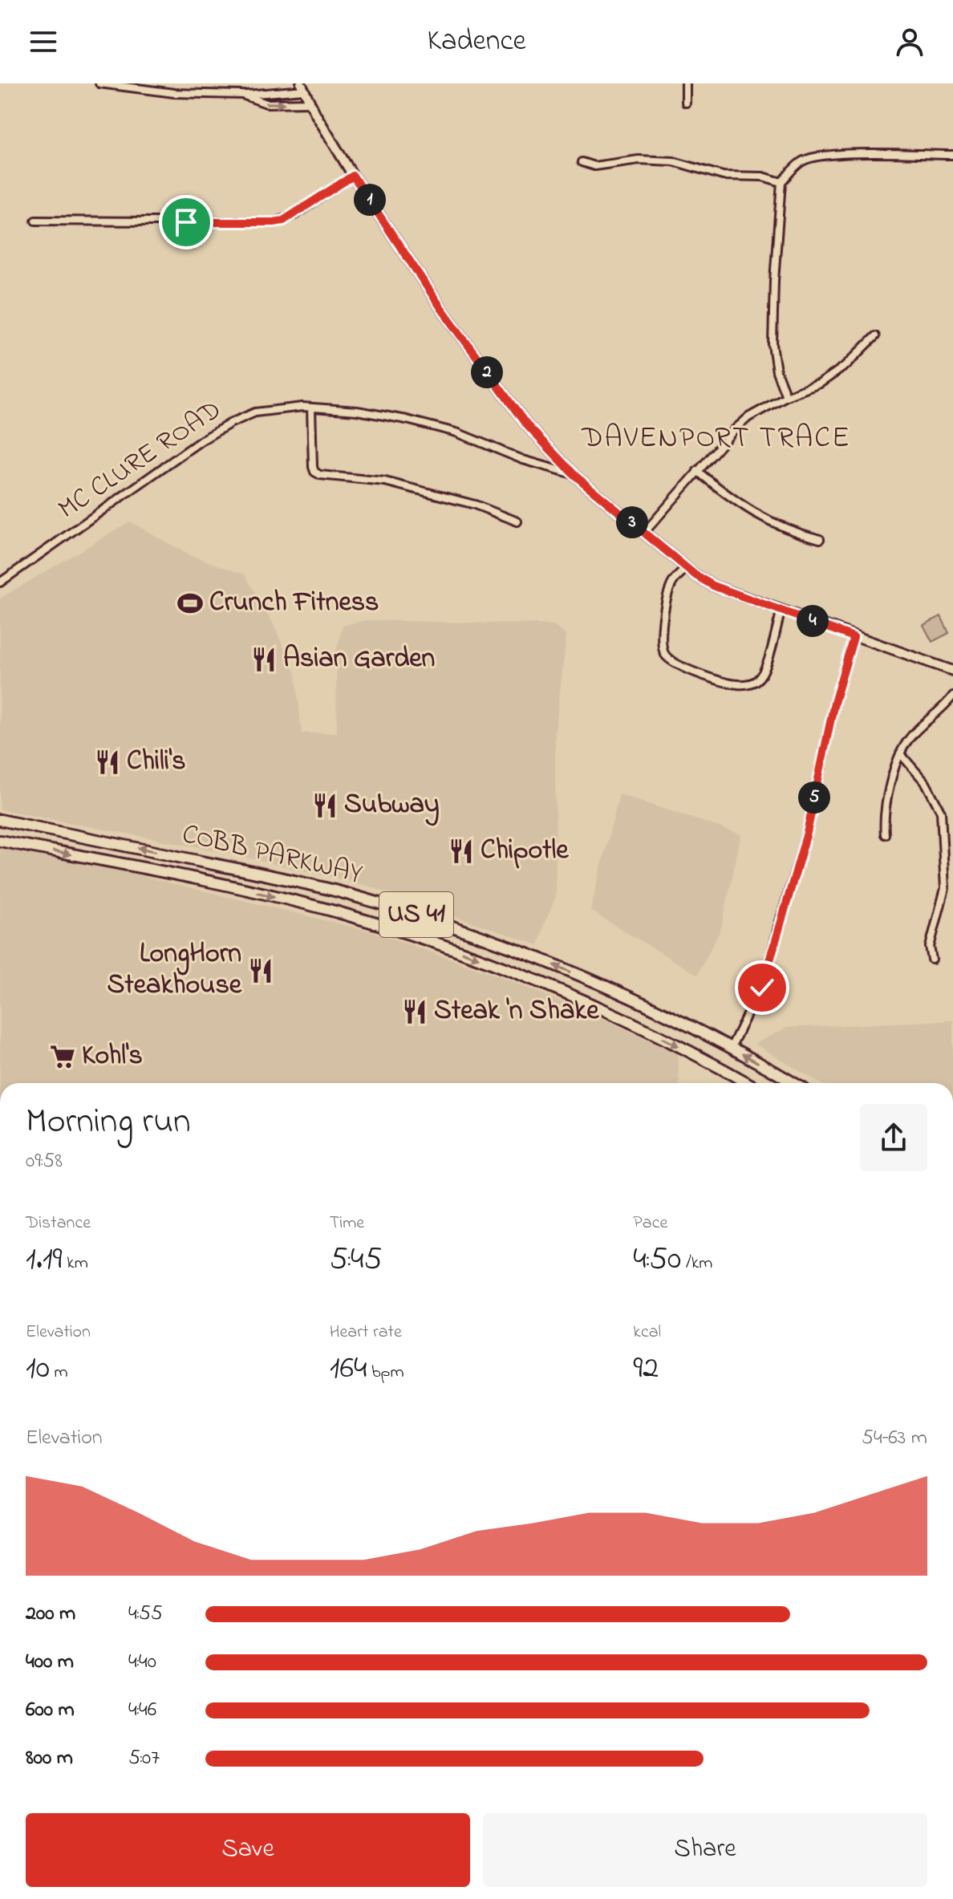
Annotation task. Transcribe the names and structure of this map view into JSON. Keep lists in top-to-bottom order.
{
  "streets": {
    "main road": ["COBB PARKWAY", "US 41"],
    "street": ["MC CLURE ROAD"]
  },
  "districts": ["DAVENPORT TRACE"],
  "places": {
    "sports": ["Crunch Fitness"],
    "restaurant": [
      "Asian Garden",
      "Chili's",
      "Subway",
      "Chipotle",
      "LongHorn Steakhouse",
      "Steak 'n Shake"
    ],
    "supermarket": ["Kohl's"]
  },
  "page": {
    "header": "Kadence",
    "pins": [
      "1",
      "2",
      "3",
      "4",
      "5"
    ],
    "heading": ["Morning run", "09:58"],
    "stats": [
      ["Distance", "1.19 km"],
      ["Time", "5:45"],
      ["Pace", "4:50 /km"],
      ["Elevation", "10 m"],
      ["Heart rate", "164 bpm"],
      ["kcal", "92"]
    ],
    "chart": ["Elevation", "54–63 m"],
    "list": [
      {
        "name": "200 m",
        "note": "4:55"
      },
      {
        "name": "400 m",
        "note": "4:40"
      },
      {
        "name": "600 m",
        "note": "4:46"
      },
      {
        "name": "800 m",
        "note": "5:07"
      }
    ],
    "buttons": ["Save", "Share"]
  }
}
